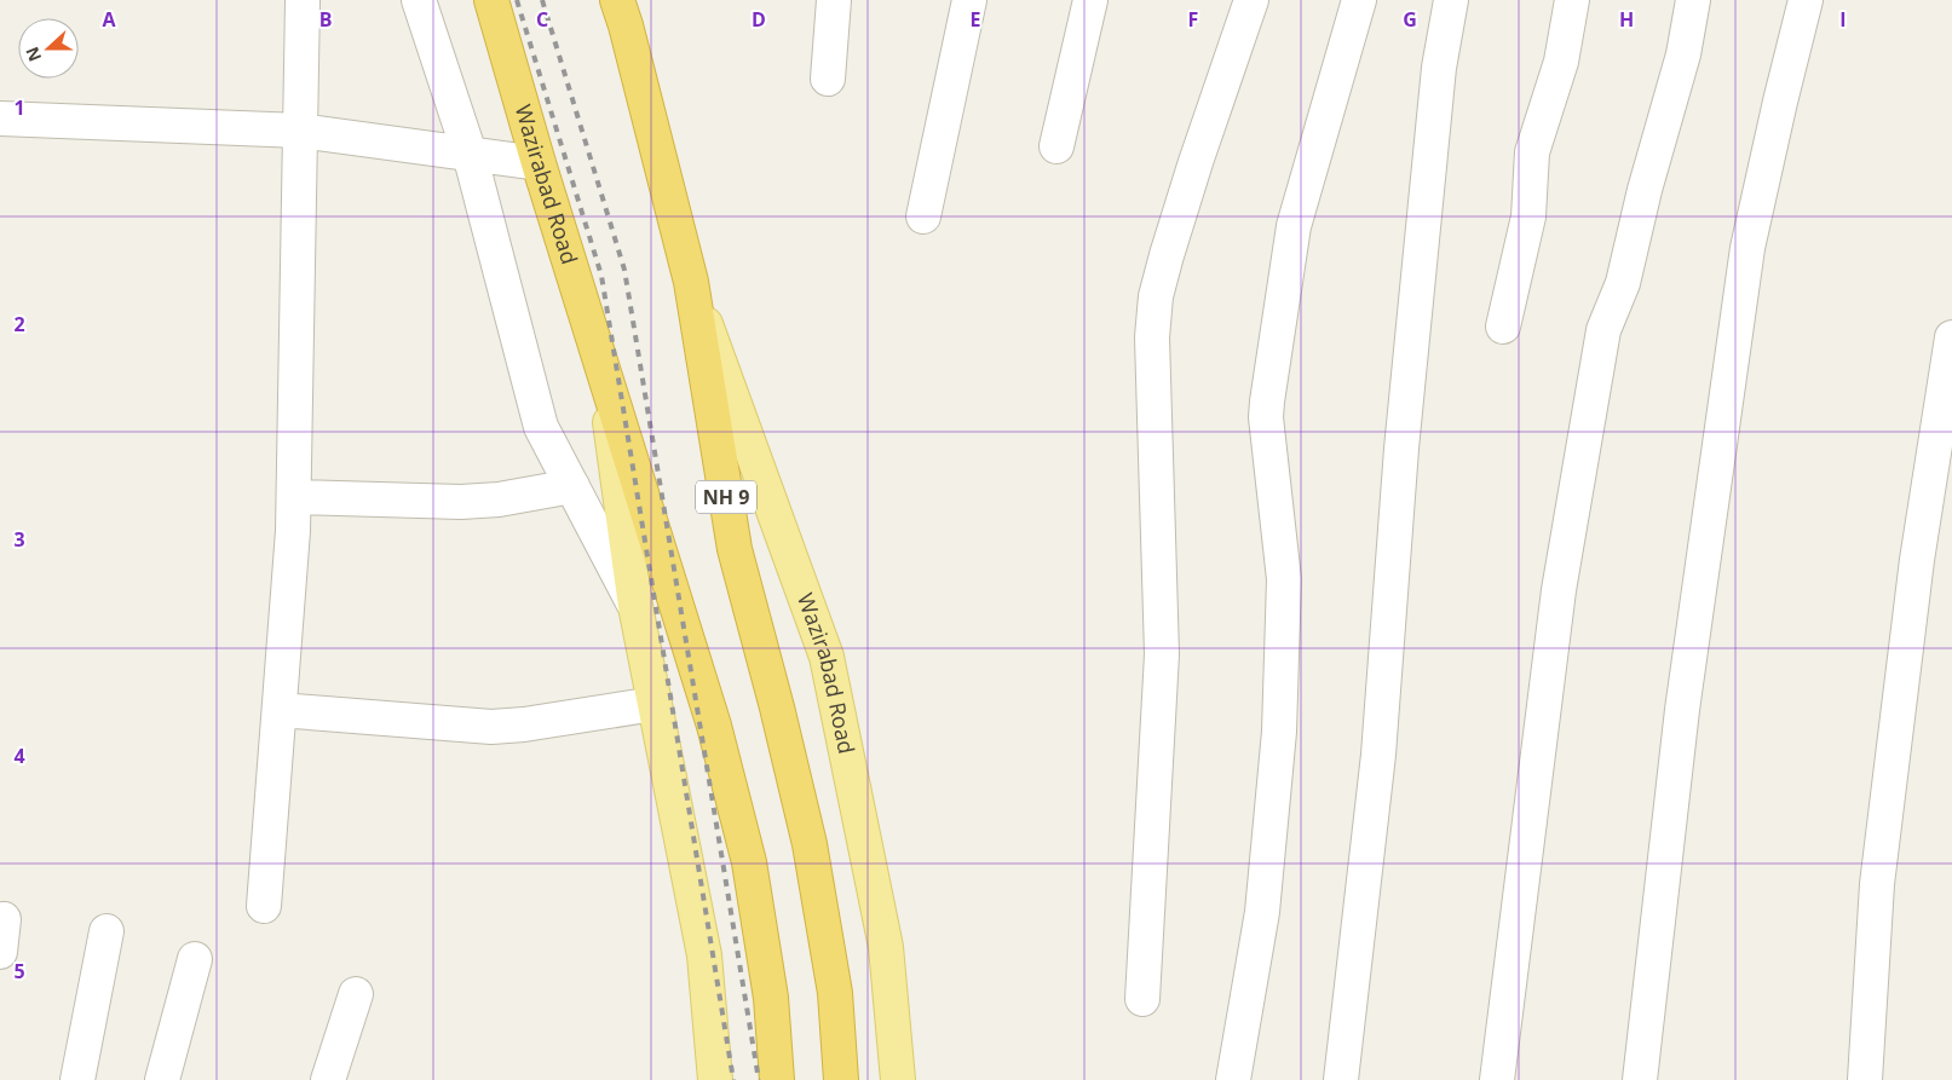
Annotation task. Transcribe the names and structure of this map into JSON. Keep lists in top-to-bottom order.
{
  "streets": {
    "highway": ["Wazirabad Road", "NH 9"]
  },
  "north": "left",
  "grid": {
    "columns": [
      "A",
      "B",
      "C",
      "D",
      "E",
      "F",
      "G",
      "H",
      "I"
    ],
    "rows": [
      "1",
      "2",
      "3",
      "4",
      "5"
    ]
  }
}
